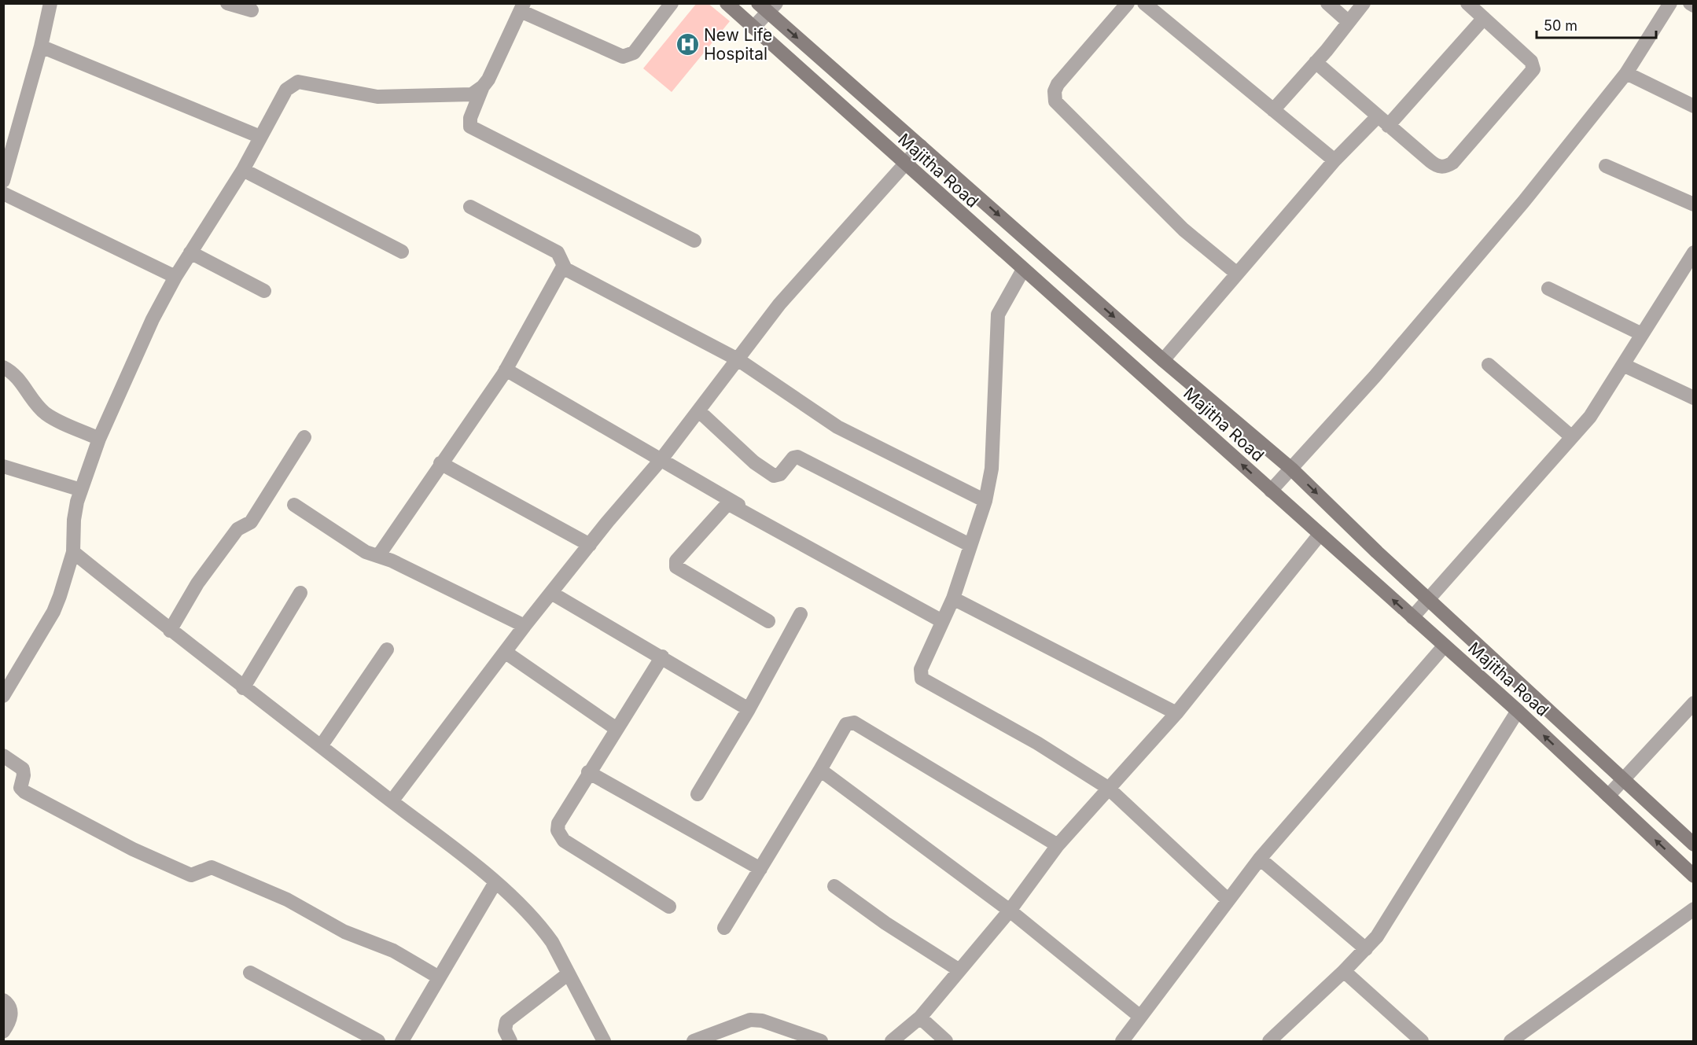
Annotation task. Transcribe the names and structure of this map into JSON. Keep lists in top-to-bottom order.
{
  "streets": {
    "main road": ["Majitha Road"]
  },
  "places": {
    "hospital": ["New Life Hospital"]
  },
  "scale_bar": "50 m"
}
